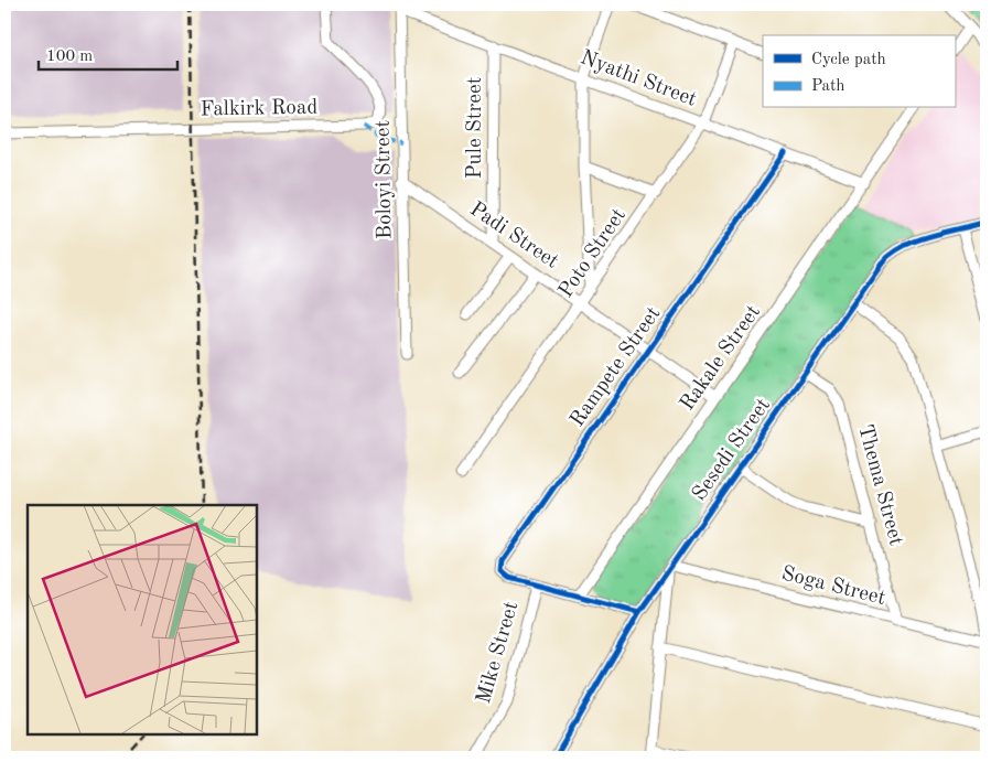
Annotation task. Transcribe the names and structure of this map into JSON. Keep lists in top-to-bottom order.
{
  "streets": {
    "street": [
      "Nyathi Street",
      "Falkirk Road",
      "Pule Street",
      "Boloyi Street",
      "Padi Street",
      "Poto Street",
      "Rakale Street",
      "Rampete Street",
      "Sesedi Street",
      "Thema Street",
      "Soga Street",
      "Mike Street"
    ]
  },
  "crossings": [
    ["Nyathi Street", "Pule Street"],
    ["Nyathi Street", "Boloyi Street"],
    ["Nyathi Street", "Padi Street"],
    ["Nyathi Street", "Poto Street"],
    ["Nyathi Street", "Rakale Street"],
    ["Nyathi Street", "Rampete Street"],
    ["Pule Street", "Padi Street"],
    ["Boloyi Street", "Padi Street"],
    ["Padi Street", "Poto Street"],
    ["Padi Street", "Rakale Street"],
    ["Padi Street", "Rampete Street"],
    ["Rampete Street", "Mike Street"],
    ["Sesedi Street", "Thema Street"],
    ["Sesedi Street", "Soga Street"],
    ["Thema Street", "Soga Street"]
  ],
  "legend": ["Cycle path", "Path"],
  "scale_bar": "100 m"
}
